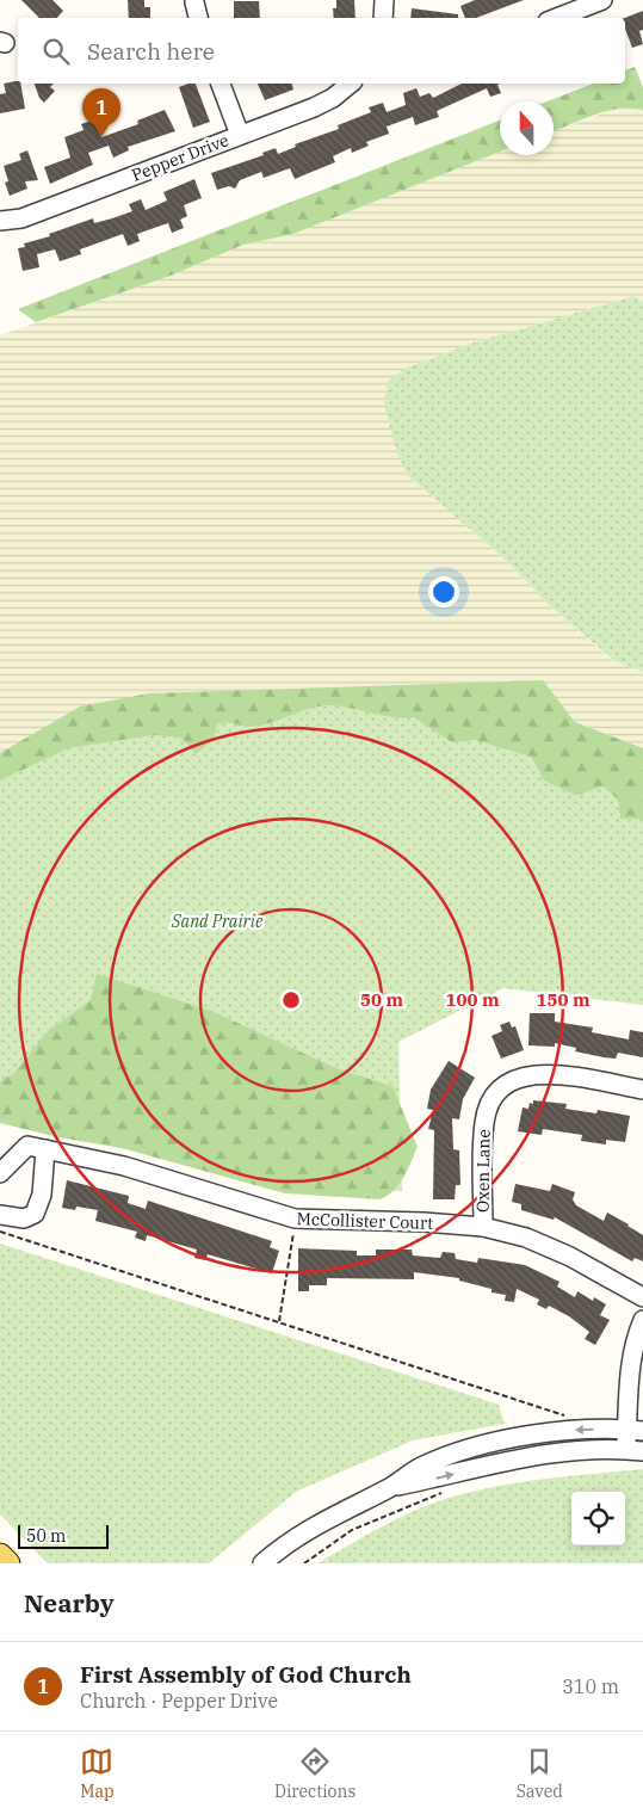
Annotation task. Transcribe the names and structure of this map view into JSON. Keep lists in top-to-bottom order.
{
  "streets": {
    "street": ["Pepper Drive", "Oxen Lane", "McCollister Court"]
  },
  "crossings": [
    ["Oxen Lane", "McCollister Court"]
  ],
  "parks": ["Sand Prairie"],
  "scale_bar": "50 m",
  "north": "top",
  "page": {
    "search": "Search here",
    "pins": "1",
    "scale": "50 m",
    "heading": "Nearby",
    "list": [
      {
        "mark": "1",
        "name": "First Assembly of God Church",
        "note": "Church · Pepper Drive",
        "value": "310 m"
      }
    ],
    "nav": ["Map", "Directions", "Saved"]
  },
  "rings": ["50 m", "100 m", "150 m"]
}
